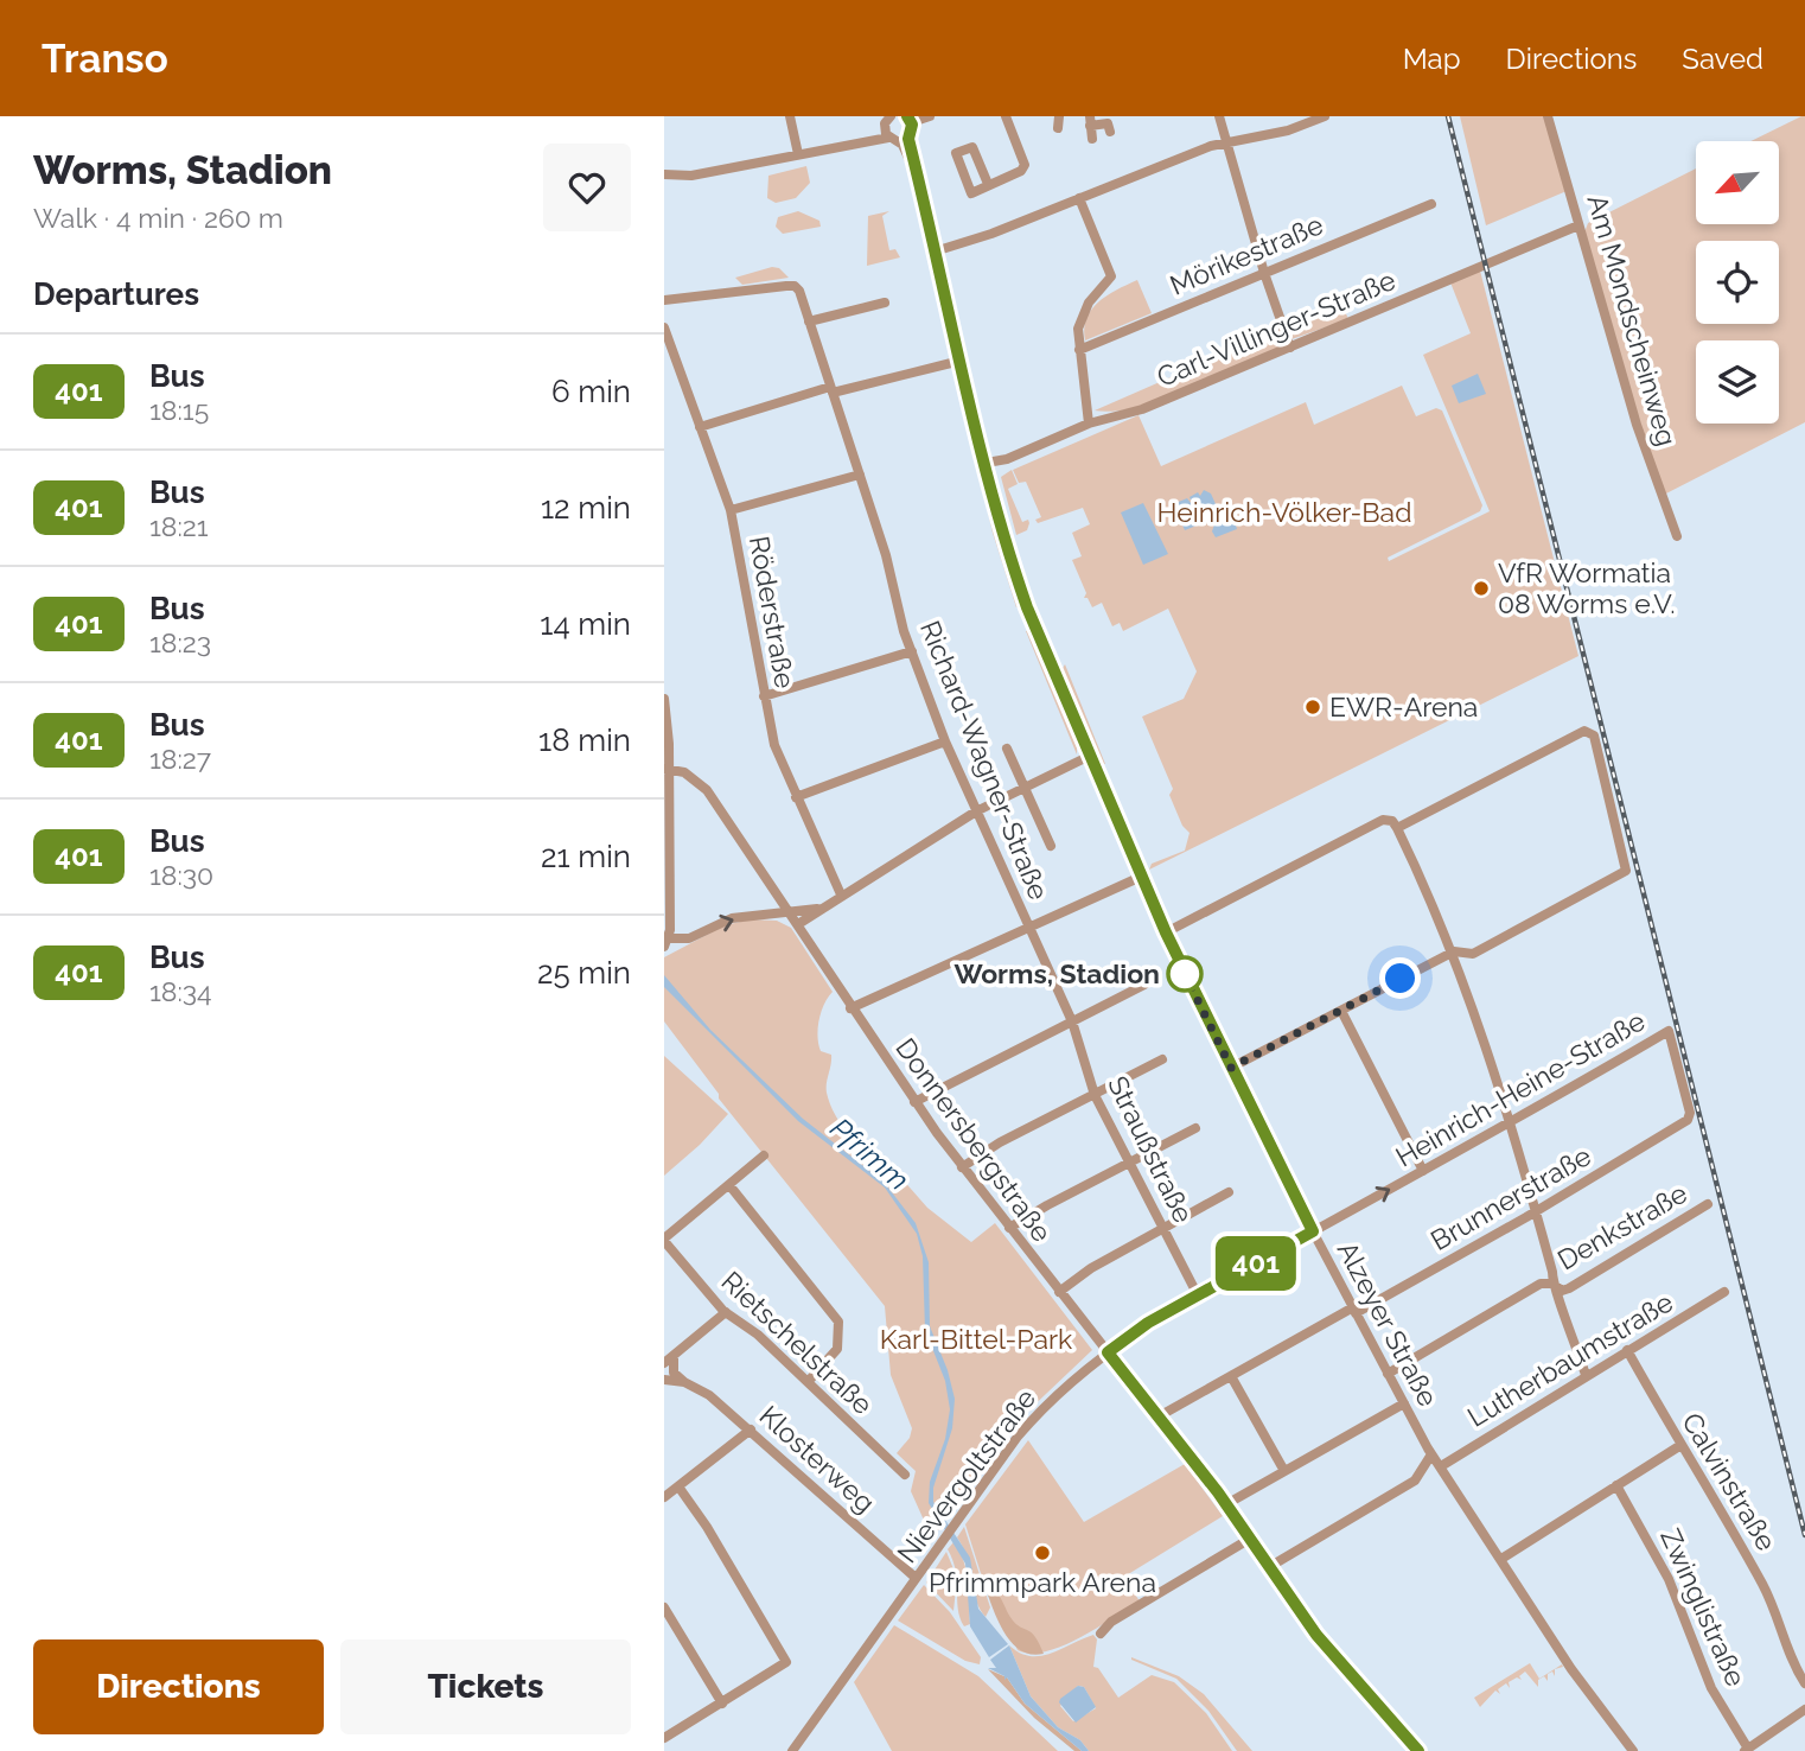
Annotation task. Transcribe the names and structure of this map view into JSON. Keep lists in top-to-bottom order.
{
  "streets": {
    "street": [
      "Mörikestraße",
      "Am Mondscheinweg",
      "Carl-Villinger-Straße",
      "Röderstraße",
      "Richard-Wagner-Straße",
      "Heinrich-Heine-Straße",
      "Donnersbergstraße",
      "Straußstraße",
      "Brunnerstraße",
      "Denkstraße",
      "Alzeyer Straße",
      "Rietschelstraße",
      "Lutherbaumstraße",
      "Klosterweg",
      "Nievergoltstraße",
      "Calvinstraße",
      "Zwinglistraße"
    ]
  },
  "crossings": [
    ["Am Mondscheinweg", "Carl-Villinger-Straße"],
    ["Carl-Villinger-Straße", "Alzeyer Straße"],
    ["Richard-Wagner-Straße", "Straußstraße"],
    ["Heinrich-Heine-Straße", "Brunnerstraße"],
    ["Heinrich-Heine-Straße", "Alzeyer Straße"],
    ["Heinrich-Heine-Straße", "Nievergoltstraße"],
    ["Donnersbergstraße", "Brunnerstraße"],
    ["Donnersbergstraße", "Nievergoltstraße"],
    ["Straußstraße", "Nievergoltstraße"],
    ["Brunnerstraße", "Alzeyer Straße"],
    ["Denkstraße", "Alzeyer Straße"],
    ["Alzeyer Straße", "Lutherbaumstraße"],
    ["Alzeyer Straße", "Nievergoltstraße"],
    ["Lutherbaumstraße", "Calvinstraße"],
    ["Klosterweg", "Nievergoltstraße"]
  ],
  "water": ["Pfrimm"],
  "parks": ["Heinrich-Völker-Bad", "Karl-Bittel-Park"],
  "places": [
    "VfR Wormatia 08 Worms e.V.",
    "EWR-Arena",
    "Worms, Stadion",
    "Pfrimmpark Arena"
  ],
  "lines": ["bus line 401"],
  "north": "bottom left",
  "page": {
    "header": "Transo",
    "nav": ["Map", "Directions", "Saved"],
    "heading": [
      ["Worms, Stadion", "Walk · 4 min · 260 m"],
      "Departures"
    ],
    "on_map": "401",
    "list": [
      {
        "mark": "401",
        "name": "Bus",
        "note": "18:15",
        "value": "6 min"
      },
      {
        "mark": "401",
        "name": "Bus",
        "note": "18:21",
        "value": "12 min"
      },
      {
        "mark": "401",
        "name": "Bus",
        "note": "18:23",
        "value": "14 min"
      },
      {
        "mark": "401",
        "name": "Bus",
        "note": "18:27",
        "value": "18 min"
      },
      {
        "mark": "401",
        "name": "Bus",
        "note": "18:30",
        "value": "21 min"
      },
      {
        "mark": "401",
        "name": "Bus",
        "note": "18:34",
        "value": "25 min"
      }
    ],
    "buttons": ["Directions", "Tickets"]
  }
}
